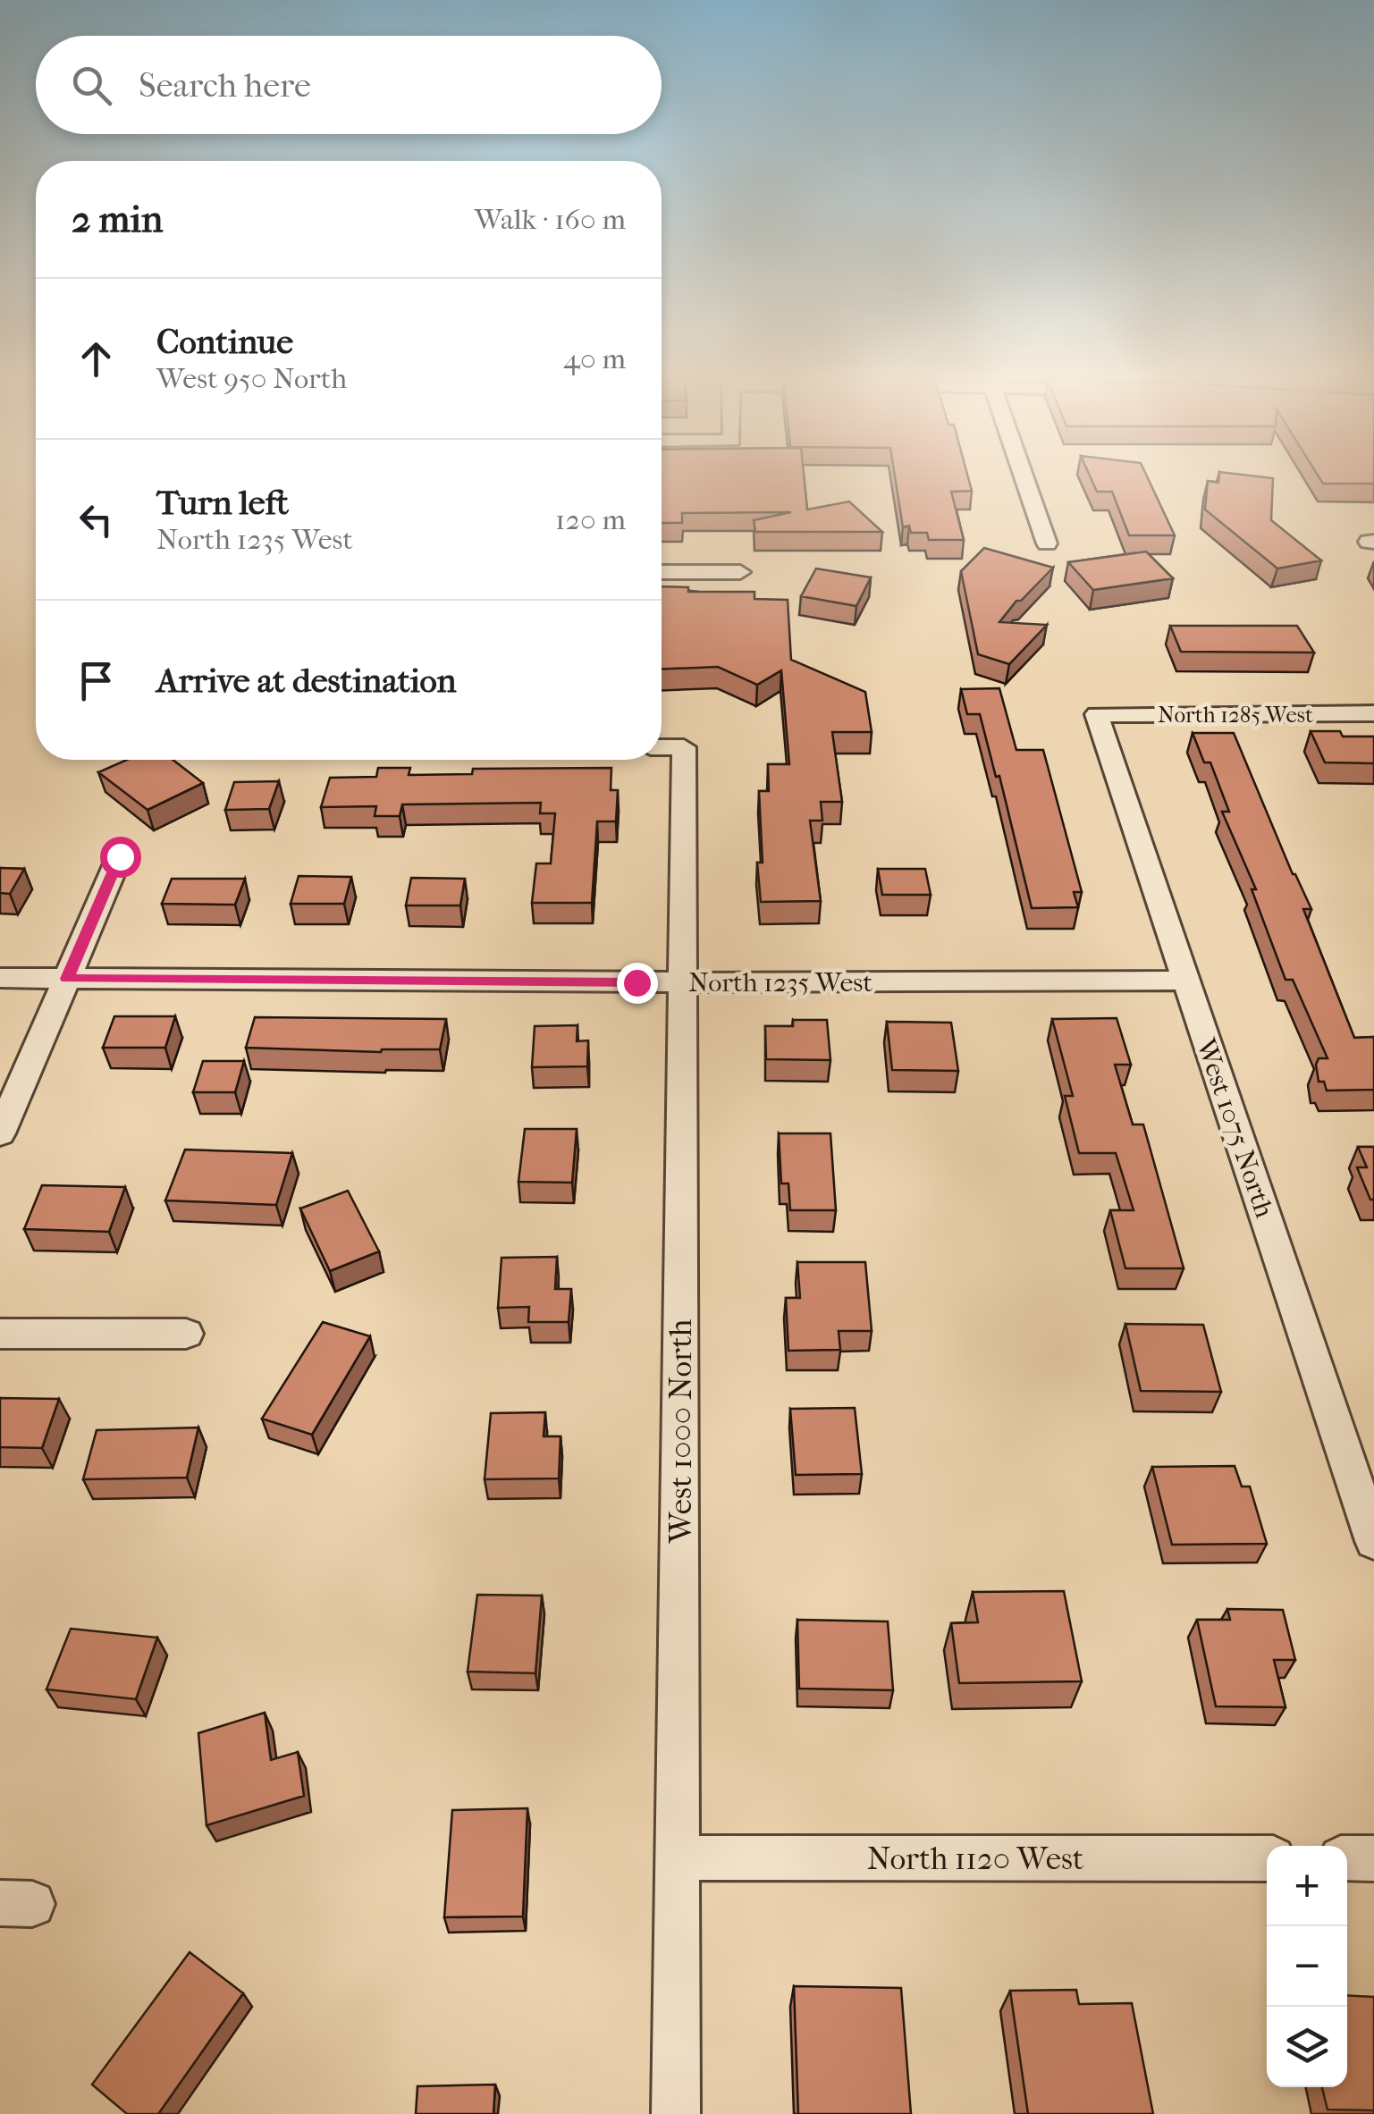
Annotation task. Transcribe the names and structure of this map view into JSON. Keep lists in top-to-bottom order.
{
  "streets": {
    "street": [
      "North 1285 West",
      "North 1235 West",
      "West 1075 North",
      "West 1000 North",
      "North 1120 West"
    ]
  },
  "crossings": [
    ["North 1285 West", "West 1075 North"],
    ["North 1235 West", "West 1075 North"],
    ["North 1235 West", "West 1000 North"],
    ["West 1000 North", "North 1120 West"]
  ],
  "page": {
    "search": "Search here",
    "heading": ["2 min", "Walk · 160 m"],
    "list": [
      ["Continue", "West 950 North", "40 m"],
      ["Turn left", "North 1235 West", "120 m"],
      "Arrive at destination"
    ],
    "map_buttons": ["+", "−"]
  }
}
